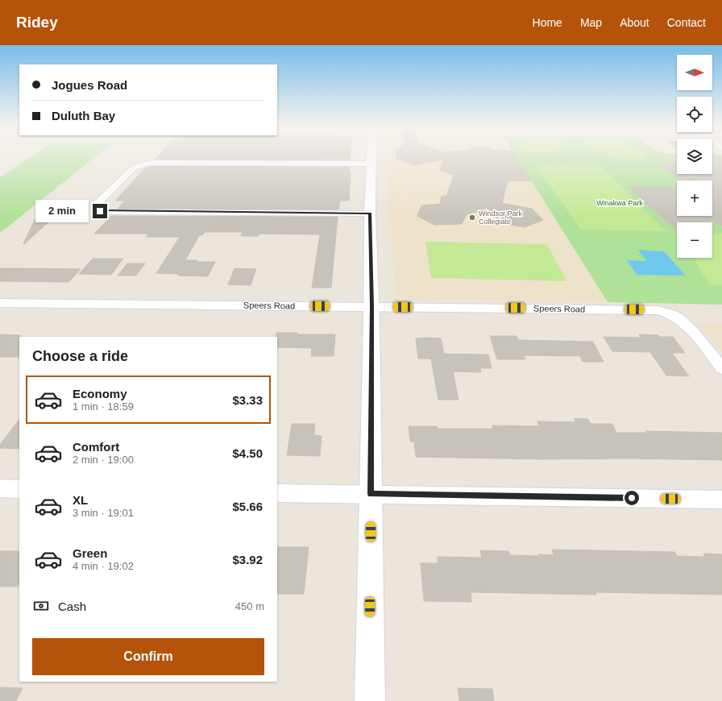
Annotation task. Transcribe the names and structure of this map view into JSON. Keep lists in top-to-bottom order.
{
  "streets": {
    "street": ["Speers Road"]
  },
  "parks": ["Winakwa Park"],
  "places": ["Windsor Park Collegiate"],
  "north": "right",
  "page": {
    "header": "Ridey",
    "nav": [
      "Home",
      "Map",
      "About",
      "Contact"
    ],
    "map_buttons": ["+", "−"],
    "banner": ["Jogues Road", "Duluth Bay"],
    "bubble": "2 min",
    "heading": "Choose a ride",
    "list": [
      {
        "name": "Economy",
        "note": "1 min · 18:59",
        "value": "$3.33"
      },
      {
        "name": "Comfort",
        "note": "2 min · 19:00",
        "value": "$4.50"
      },
      {
        "name": "XL",
        "note": "3 min · 19:01",
        "value": "$5.66"
      },
      {
        "name": "Green",
        "note": "4 min · 19:02",
        "value": "$3.92"
      }
    ],
    "pay": ["Cash", "450 m"],
    "buttons": "Confirm"
  }
}
